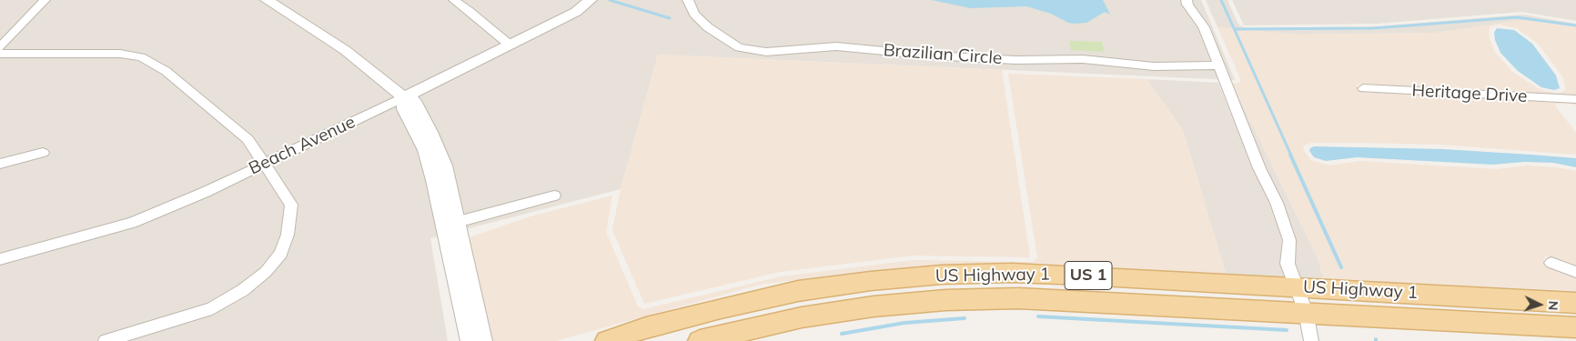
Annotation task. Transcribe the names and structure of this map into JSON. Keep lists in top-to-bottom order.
{
  "streets": {
    "main road": ["US Highway 1", "US 1"],
    "street": ["Brazilian Circle", "Heritage Drive", "Beach Avenue"]
  },
  "north": "right"
}
